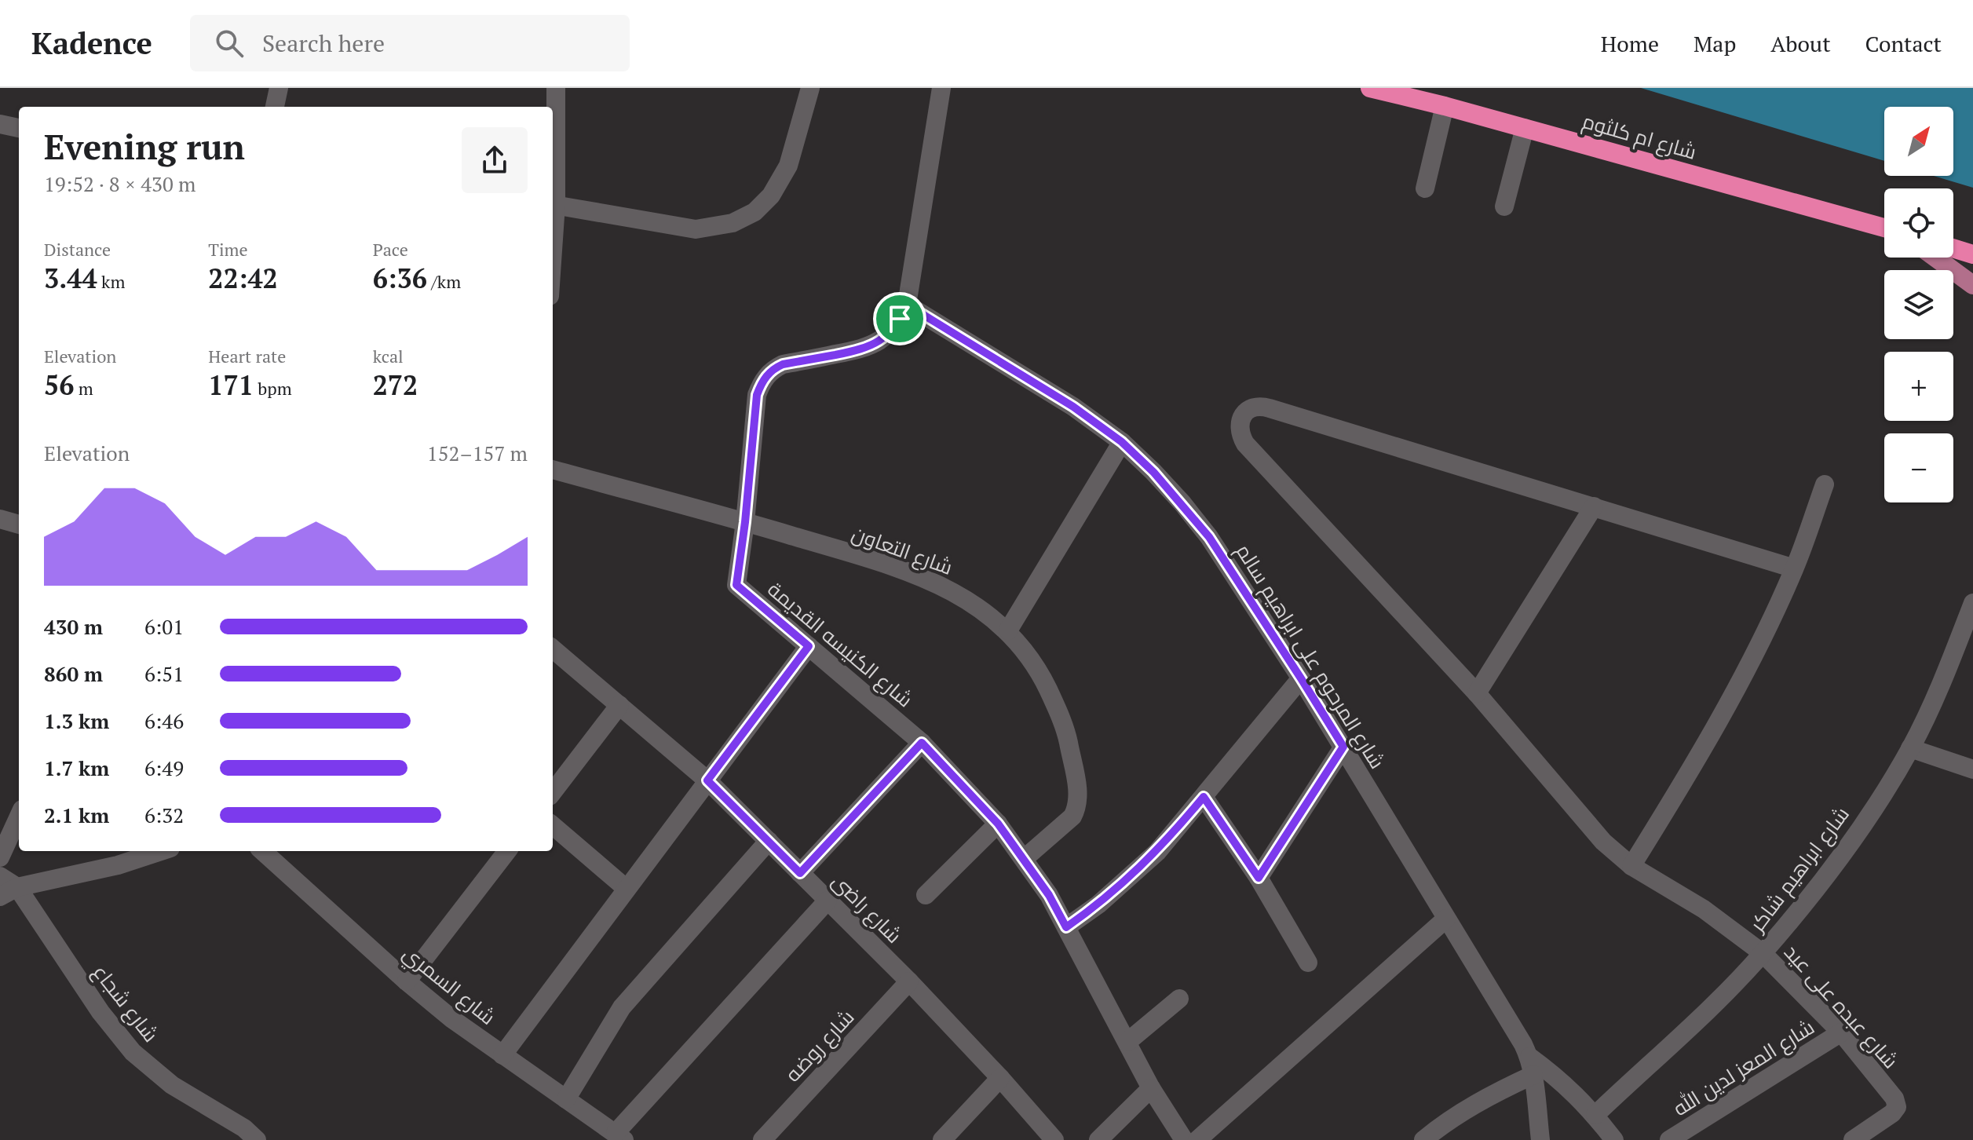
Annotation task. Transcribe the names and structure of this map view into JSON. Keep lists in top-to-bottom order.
{
  "streets": {
    "highway": ["شارع ام كلثوم"],
    "street": [
      "شارع التعاون",
      "شارع الكنيسه القديمة",
      "شارع المرحوم على ابراهيم سالم",
      "شارع ابراهيم شاكر",
      "شارع راضى",
      "شارع السمري",
      "شارع شجاع",
      "شارع عبده على عيد",
      "شارع روضه",
      "شارع المعز لدين الله"
    ]
  },
  "crossings": [
    ["شارع التعاون", "شارع الكنيسه القديمة"],
    ["شارع الكنيسه القديمة", "شارع المرحوم على ابراهيم سالم"],
    ["شارع ابراهيم شاكر", "شارع عبده على عيد"],
    ["شارع راضى", "شارع روضه"],
    ["شارع عبده على عيد", "شارع المعز لدين الله"]
  ],
  "north": "top right",
  "page": {
    "header": "Kadence",
    "search": "Search here",
    "nav": [
      "Home",
      "Map",
      "About",
      "Contact"
    ],
    "map_buttons": ["+", "−"],
    "heading": ["Evening run", "19:52 · 8 × 430 m"],
    "stats": [
      ["Distance", "3.44 km"],
      ["Time", "22:42"],
      ["Pace", "6:36 /km"],
      ["Elevation", "56 m"],
      ["Heart rate", "171 bpm"],
      ["kcal", "272"]
    ],
    "chart": ["Elevation", "152–157 m"],
    "list": [
      {
        "name": "430 m",
        "note": "6:01"
      },
      {
        "name": "860 m",
        "note": "6:51"
      },
      {
        "name": "1.3 km",
        "note": "6:46"
      },
      {
        "name": "1.7 km",
        "note": "6:49"
      },
      {
        "name": "2.1 km",
        "note": "6:32"
      }
    ]
  }
}
